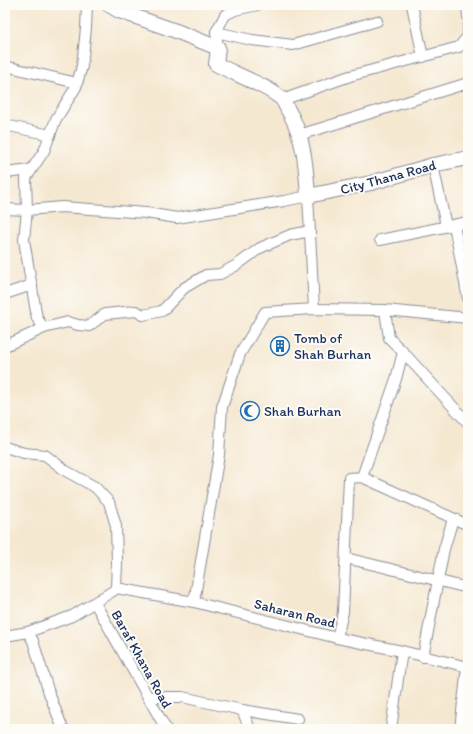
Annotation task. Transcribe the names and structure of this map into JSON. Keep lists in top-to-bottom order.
{
  "streets": {
    "street": ["City Thana Road", "Saharan Road", "Baraf Khana Road"]
  },
  "places": {
    "building": ["Tomb of Shah Burhan"],
    "mosque": ["Shah Burhan"]
  }
}
